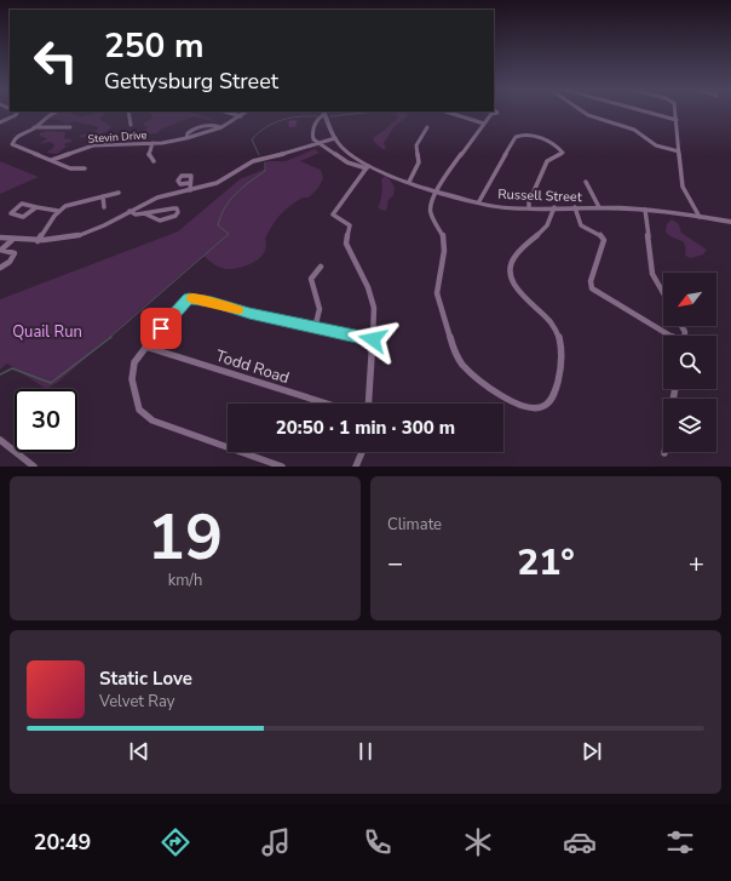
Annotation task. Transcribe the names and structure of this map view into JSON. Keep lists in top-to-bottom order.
{
  "streets": {
    "street": ["Stevin Drive", "Russell Street", "Todd Road"]
  },
  "parks": ["Quail Run"],
  "north": "bottom left",
  "page": {
    "turn": ["250 m", "Gettysburg Street"],
    "limit": "30",
    "trip": "20:50 · 1 min · 300 m",
    "tile": [
      ["19", "km/h"],
      "Climate"
    ],
    "heat": ["−", "21°", "+"],
    "song": ["Static Love", "Velvet Ray"],
    "tabs": "20:49"
  }
}
